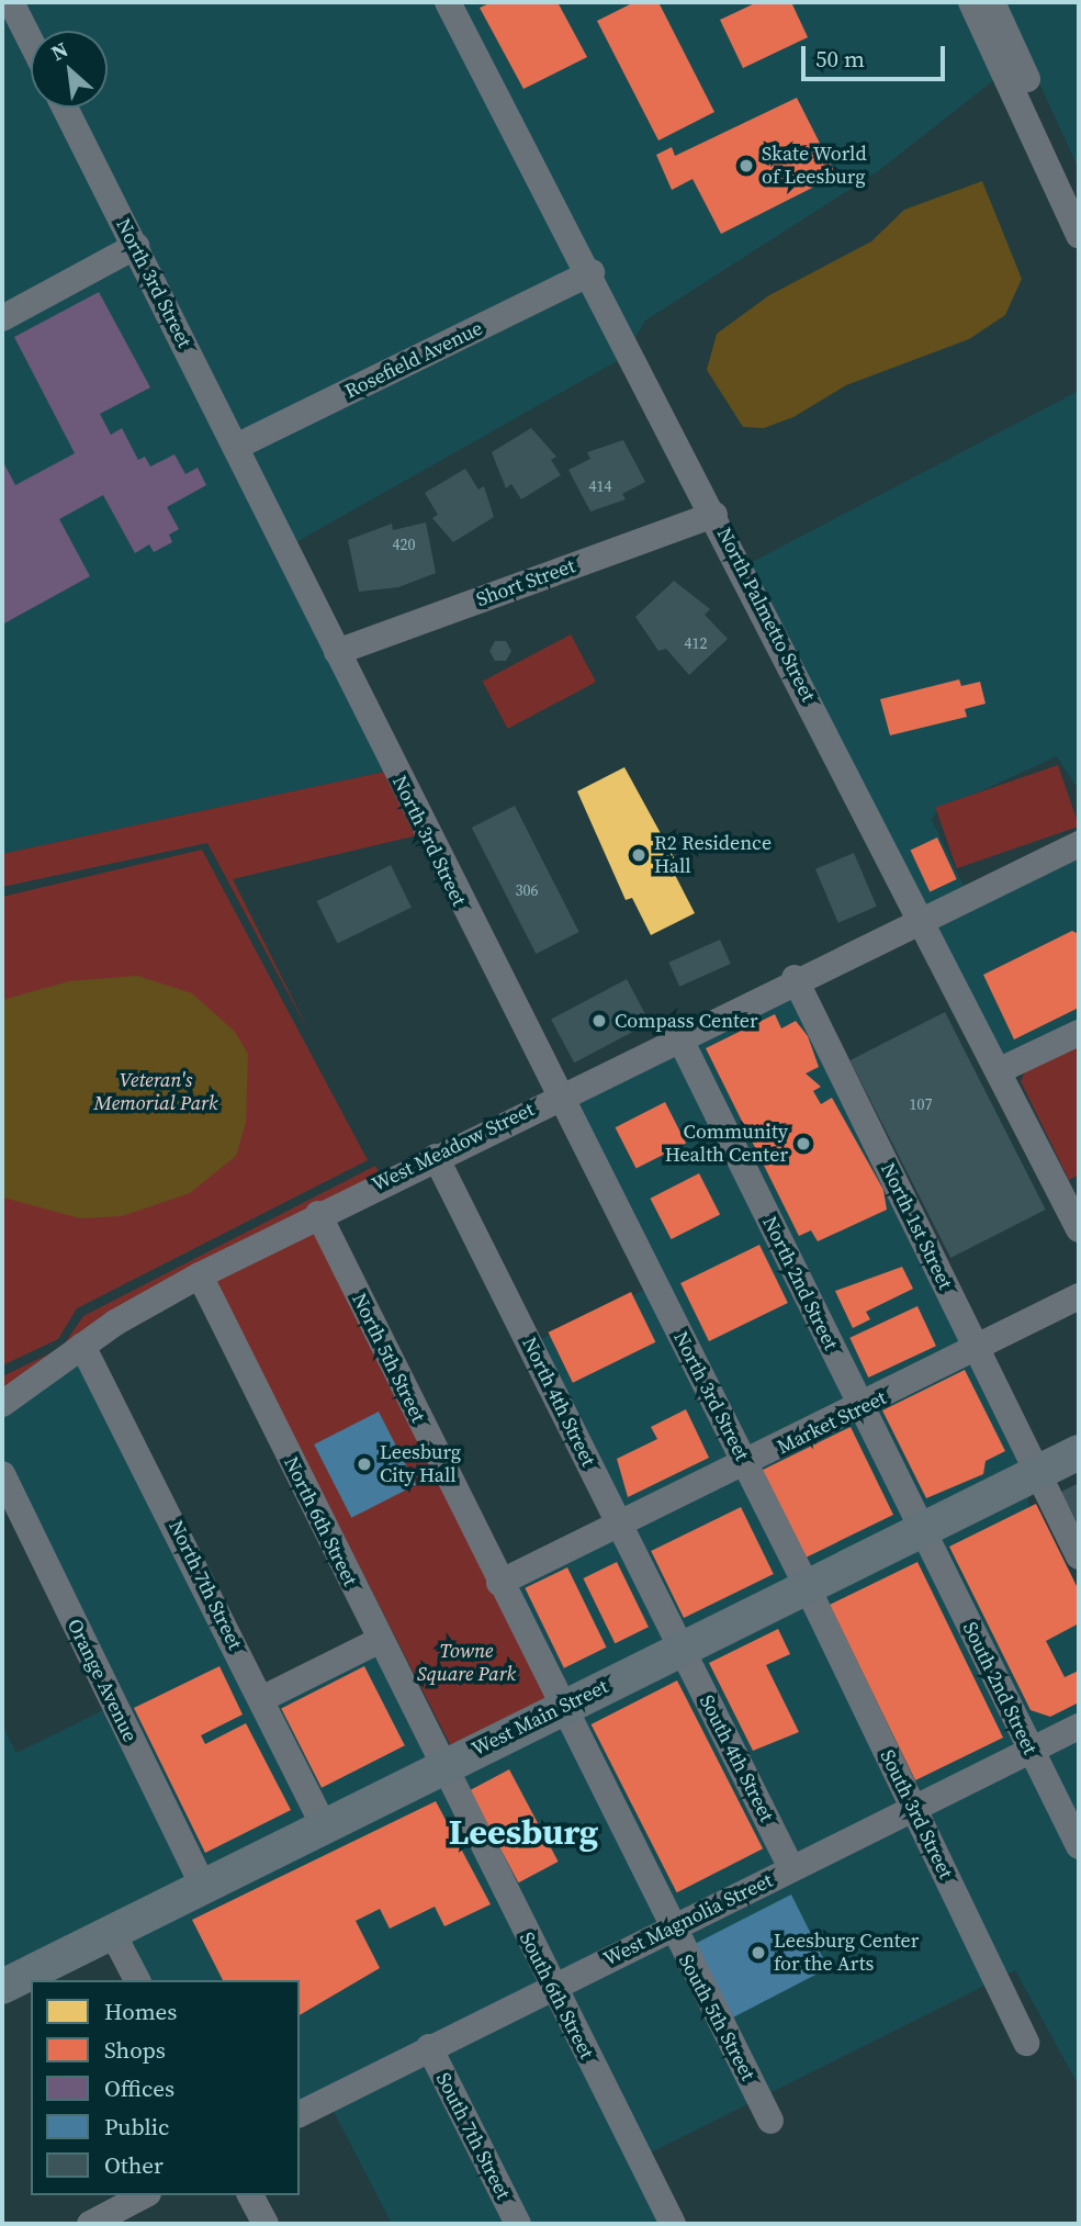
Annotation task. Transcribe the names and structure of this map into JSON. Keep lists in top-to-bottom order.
{
  "streets": {
    "main road": ["West Main Street"],
    "street": [
      "North 3rd Street",
      "Rosefield Avenue",
      "Short Street",
      "North Palmetto Street",
      "West Meadow Street",
      "North 1st Street",
      "North 2nd Street",
      "North 5th Street",
      "North 4th Street",
      "Market Street",
      "North 6th Street",
      "North 7th Street",
      "Orange Avenue",
      "South 2nd Street",
      "South 4th Street",
      "South 3rd Street",
      "West Magnolia Street",
      "South 6th Street",
      "South 5th Street",
      "South 7th Street"
    ]
  },
  "crossings": [
    ["North 3rd Street", "Rosefield Avenue"],
    ["North 3rd Street", "Short Street"],
    ["North 3rd Street", "West Meadow Street"],
    ["North 3rd Street", "Market Street"],
    ["North 3rd Street", "West Main Street"],
    ["North 3rd Street", "South 3rd Street"],
    ["Rosefield Avenue", "North Palmetto Street"],
    ["Short Street", "North Palmetto Street"],
    ["North Palmetto Street", "West Meadow Street"],
    ["West Meadow Street", "North 1st Street"],
    ["West Meadow Street", "North 2nd Street"],
    ["West Meadow Street", "North 5th Street"],
    ["West Meadow Street", "North 4th Street"],
    ["West Meadow Street", "North 6th Street"],
    ["West Meadow Street", "North 7th Street"],
    ["North 1st Street", "Market Street"],
    ["North 1st Street", "West Main Street"],
    ["North 2nd Street", "Market Street"],
    ["North 2nd Street", "South 2nd Street"],
    ["North 2nd Street", "West Main Street"],
    ["North 5th Street", "Market Street"],
    ["North 5th Street", "West Main Street"],
    ["North 5th Street", "South 5th Street"],
    ["North 4th Street", "Market Street"],
    ["North 4th Street", "West Main Street"],
    ["North 4th Street", "South 4th Street"],
    ["North 6th Street", "West Main Street"],
    ["North 6th Street", "South 6th Street"],
    ["North 7th Street", "West Main Street"],
    ["Orange Avenue", "West Main Street"],
    ["South 2nd Street", "West Main Street"],
    ["South 2nd Street", "West Magnolia Street"],
    ["West Main Street", "South 4th Street"],
    ["West Main Street", "South 3rd Street"],
    ["West Main Street", "South 6th Street"],
    ["West Main Street", "South 5th Street"],
    ["South 4th Street", "West Magnolia Street"],
    ["South 3rd Street", "West Magnolia Street"],
    ["West Magnolia Street", "South 6th Street"],
    ["West Magnolia Street", "South 5th Street"],
    ["West Magnolia Street", "South 7th Street"]
  ],
  "districts": ["Leesburg"],
  "parks": ["Veteran's Memorial Park", "Towne Square Park"],
  "places": [
    "Skate World of Leesburg",
    "R2 Residence Hall",
    "Compass Center",
    "Community Health Center",
    "Leesburg City Hall",
    "Leesburg Center for the Arts"
  ],
  "house_numbers": [
    "414",
    "420",
    "412",
    "306",
    "107"
  ],
  "legend": [
    "Homes",
    "Shops",
    "Offices",
    "Public",
    "Other"
  ],
  "scale_bar": "50 m",
  "north": "top left"
}
